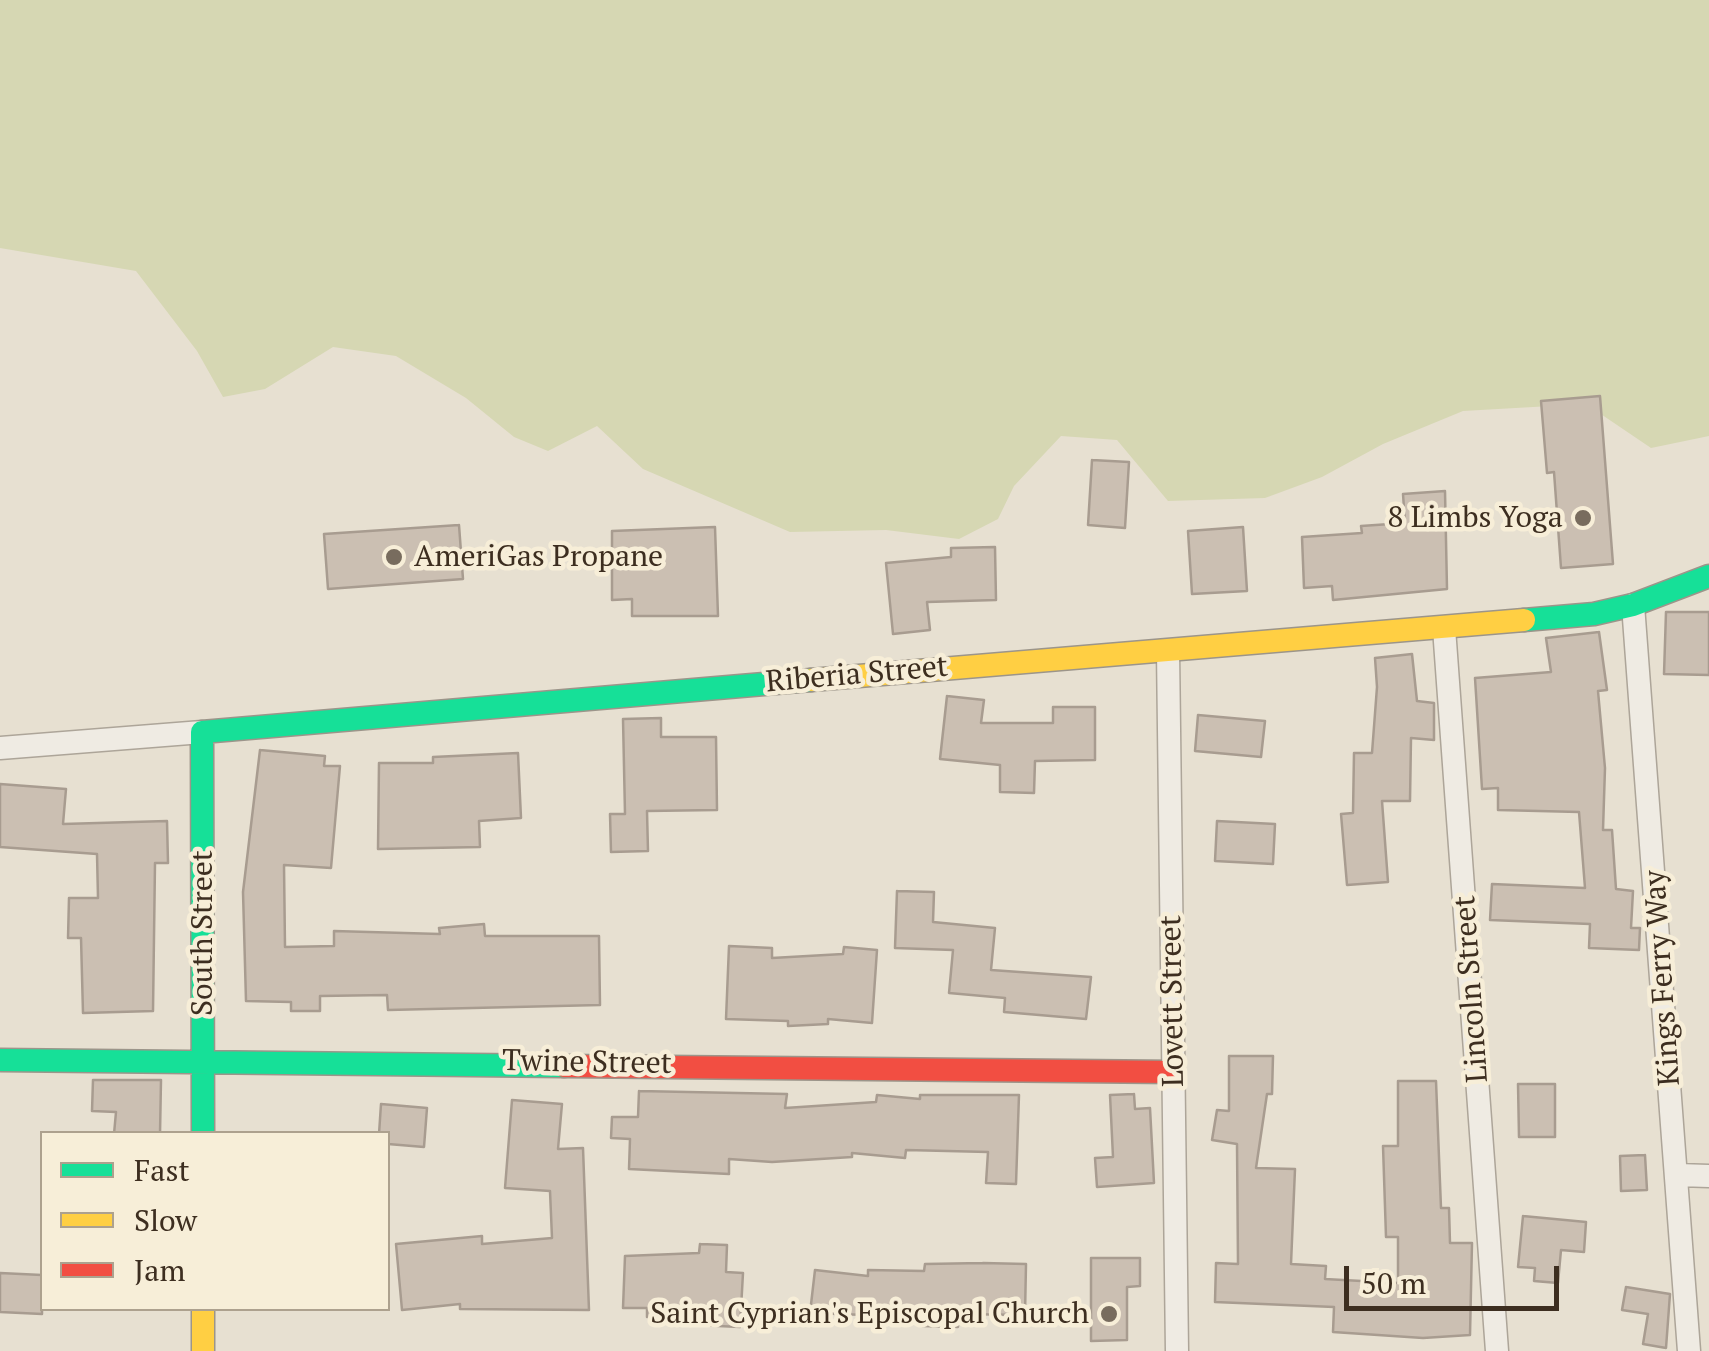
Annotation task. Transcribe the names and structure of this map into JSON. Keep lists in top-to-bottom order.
{
  "streets": {
    "street": [
      "Riberia Street",
      "South Street",
      "Kings Ferry Way",
      "Lincoln Street",
      "Lovett Street",
      "Twine Street"
    ]
  },
  "crossings": [
    ["Riberia Street", "South Street"],
    ["Riberia Street", "Kings Ferry Way"],
    ["Riberia Street", "Lincoln Street"],
    ["Riberia Street", "Lovett Street"],
    ["South Street", "Twine Street"],
    ["Lovett Street", "Twine Street"]
  ],
  "places": ["8 Limbs Yoga", "AmeriGas Propane", "Saint Cyprian's Episcopal Church"],
  "legend": ["Fast", "Slow", "Jam"],
  "scale_bar": "50 m"
}
